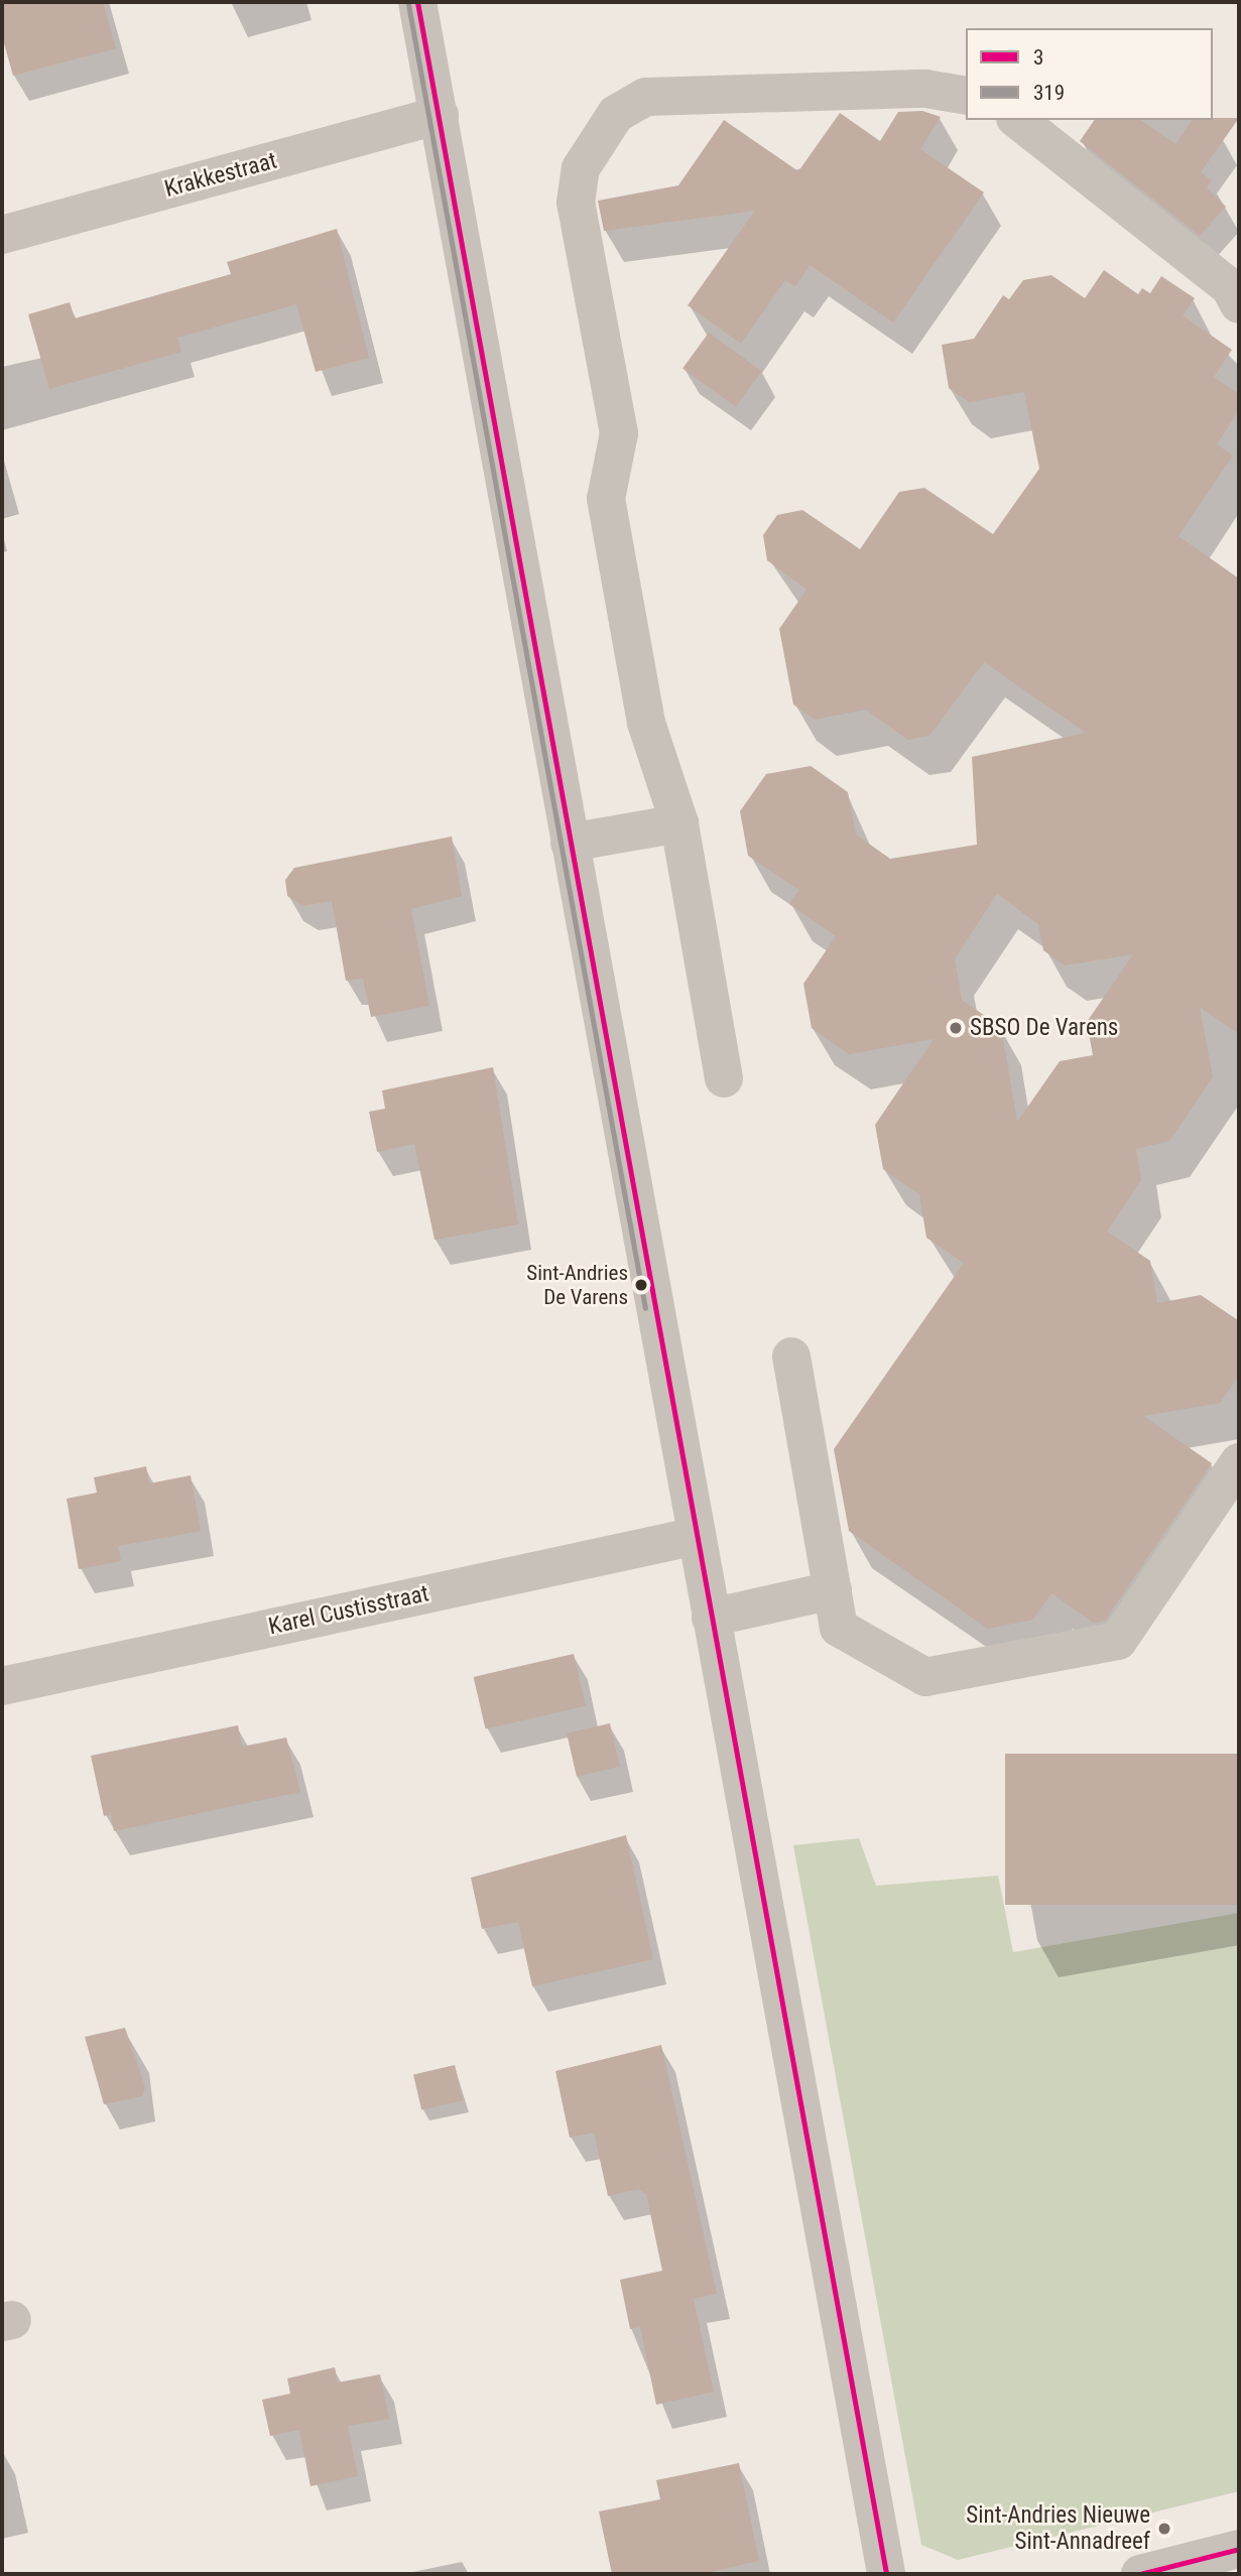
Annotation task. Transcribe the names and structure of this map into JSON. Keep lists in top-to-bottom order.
{
  "streets": {
    "street": ["Krakkestraat", "Karel Custisstraat"]
  },
  "places": ["SBSO De Varens", "Sint-Andries De Varens", "Sint-Andries Nieuwe Sint-Annadreef"],
  "lines": ["transit line 3", "transit line 319"],
  "legend": ["3", "319"]
}
